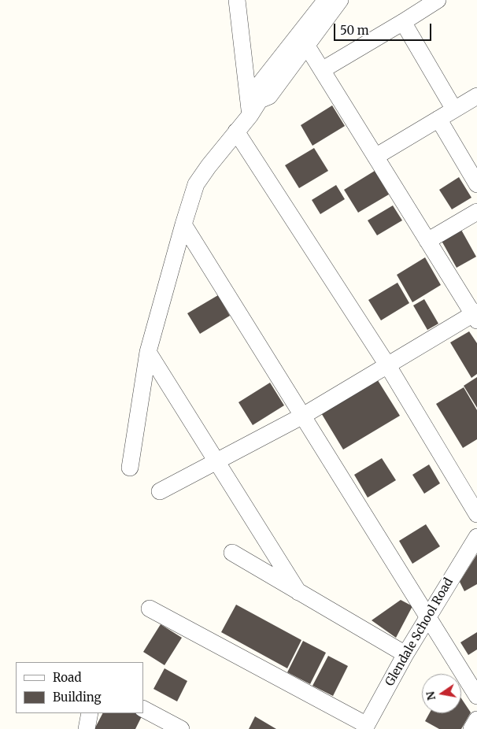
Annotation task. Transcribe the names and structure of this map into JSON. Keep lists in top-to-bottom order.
{
  "streets": {
    "street": ["Glendale School Road"]
  },
  "legend": ["Road", "Building"],
  "scale_bar": "50 m",
  "north": "left"
}
